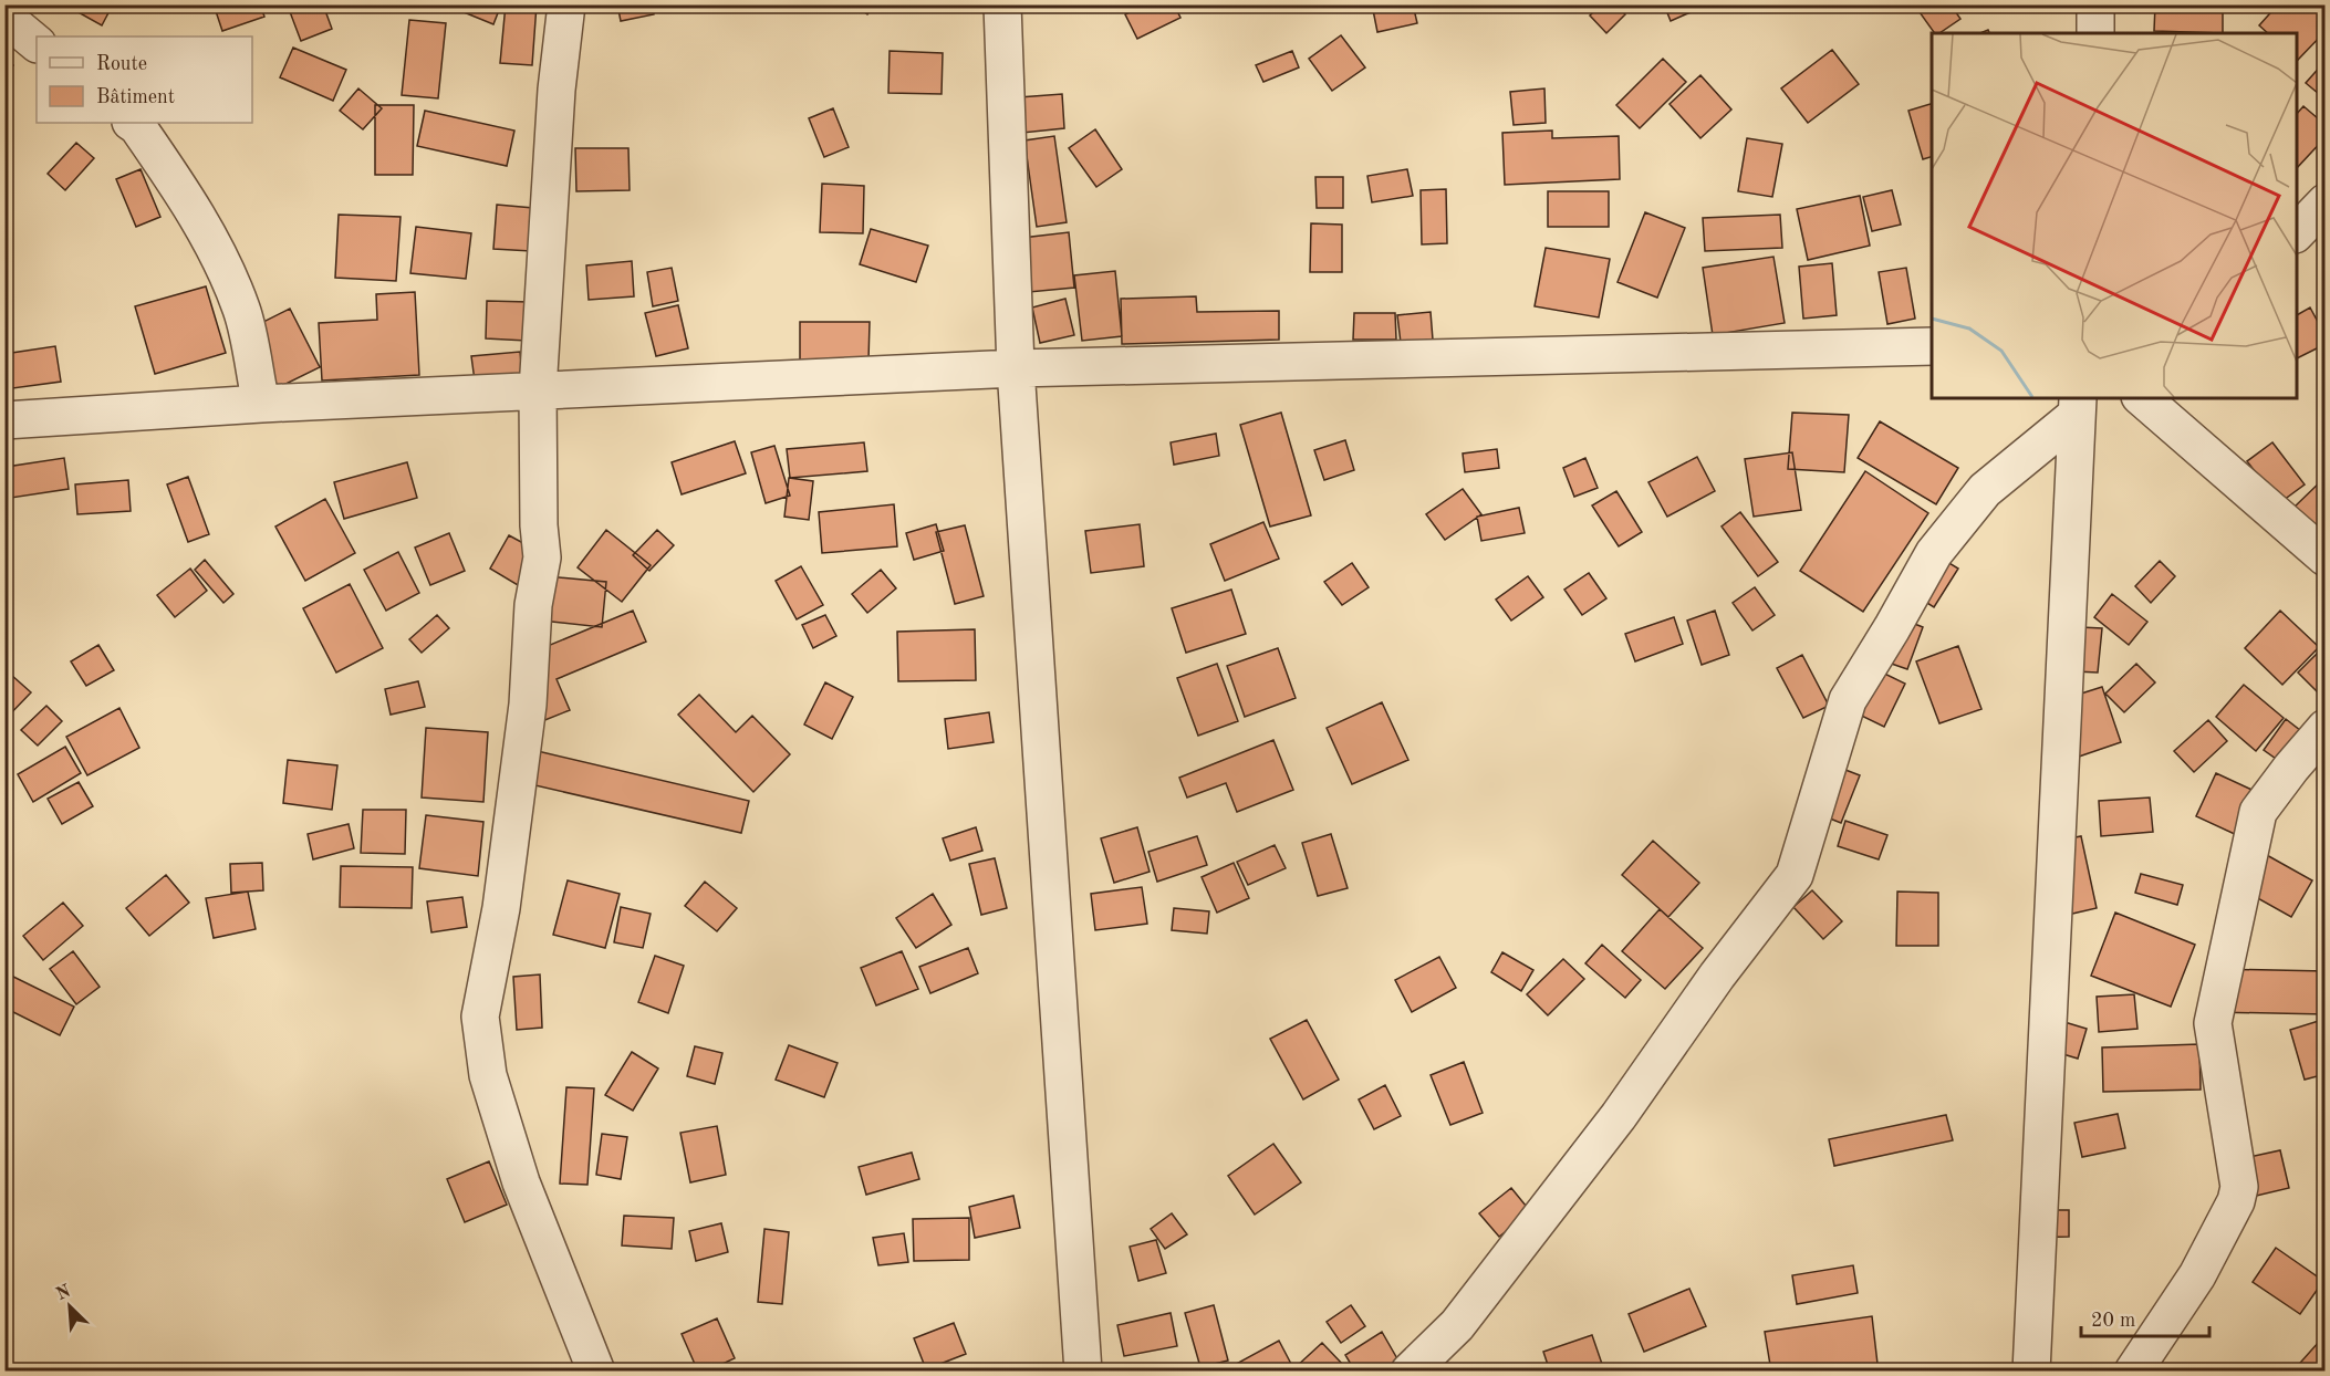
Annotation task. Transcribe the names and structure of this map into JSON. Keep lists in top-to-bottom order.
{
  "legend": ["Route", "Bâtiment"],
  "scale_bar": "20 m",
  "north": "top left"
}
